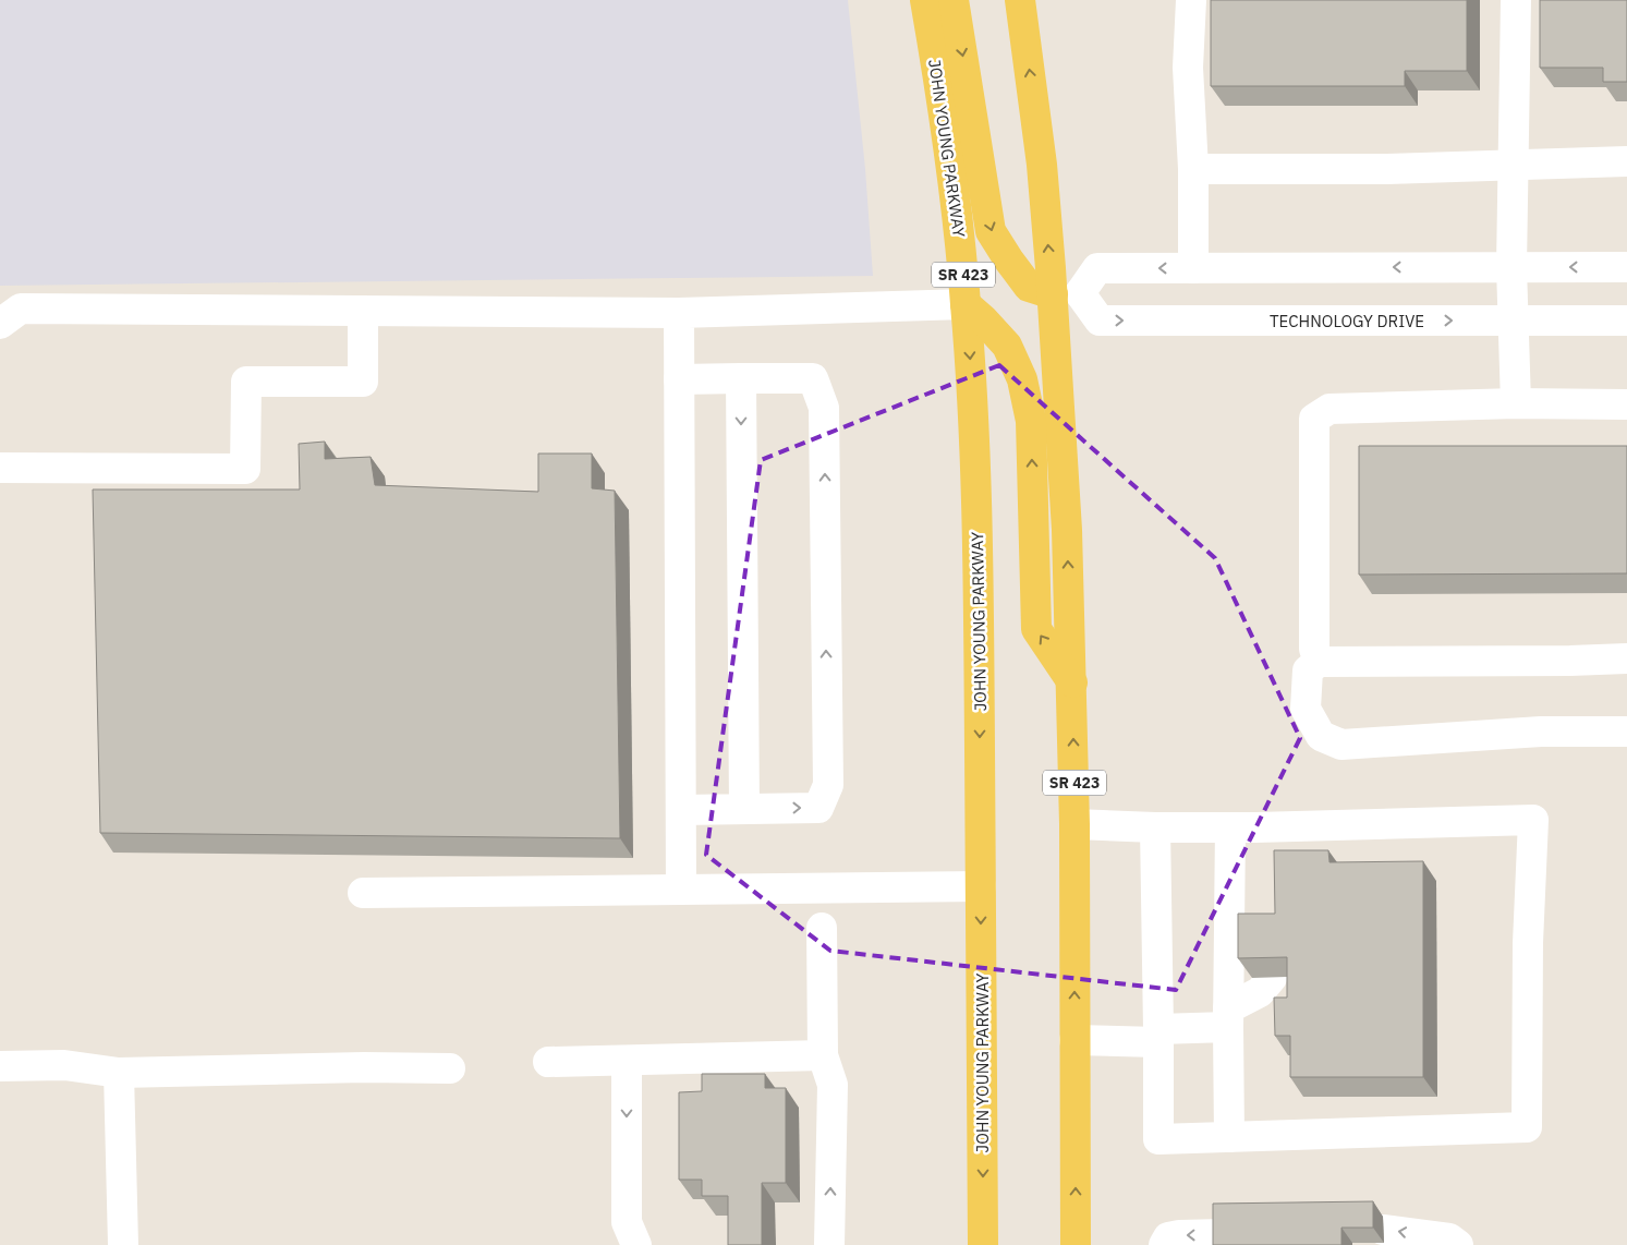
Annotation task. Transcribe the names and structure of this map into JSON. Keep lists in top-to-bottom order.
{
  "streets": {
    "main road": ["JOHN YOUNG PARKWAY", "SR 423"],
    "street": ["TECHNOLOGY DRIVE"]
  },
  "crossings": [
    ["SR 423", "TECHNOLOGY DRIVE"]
  ]
}
